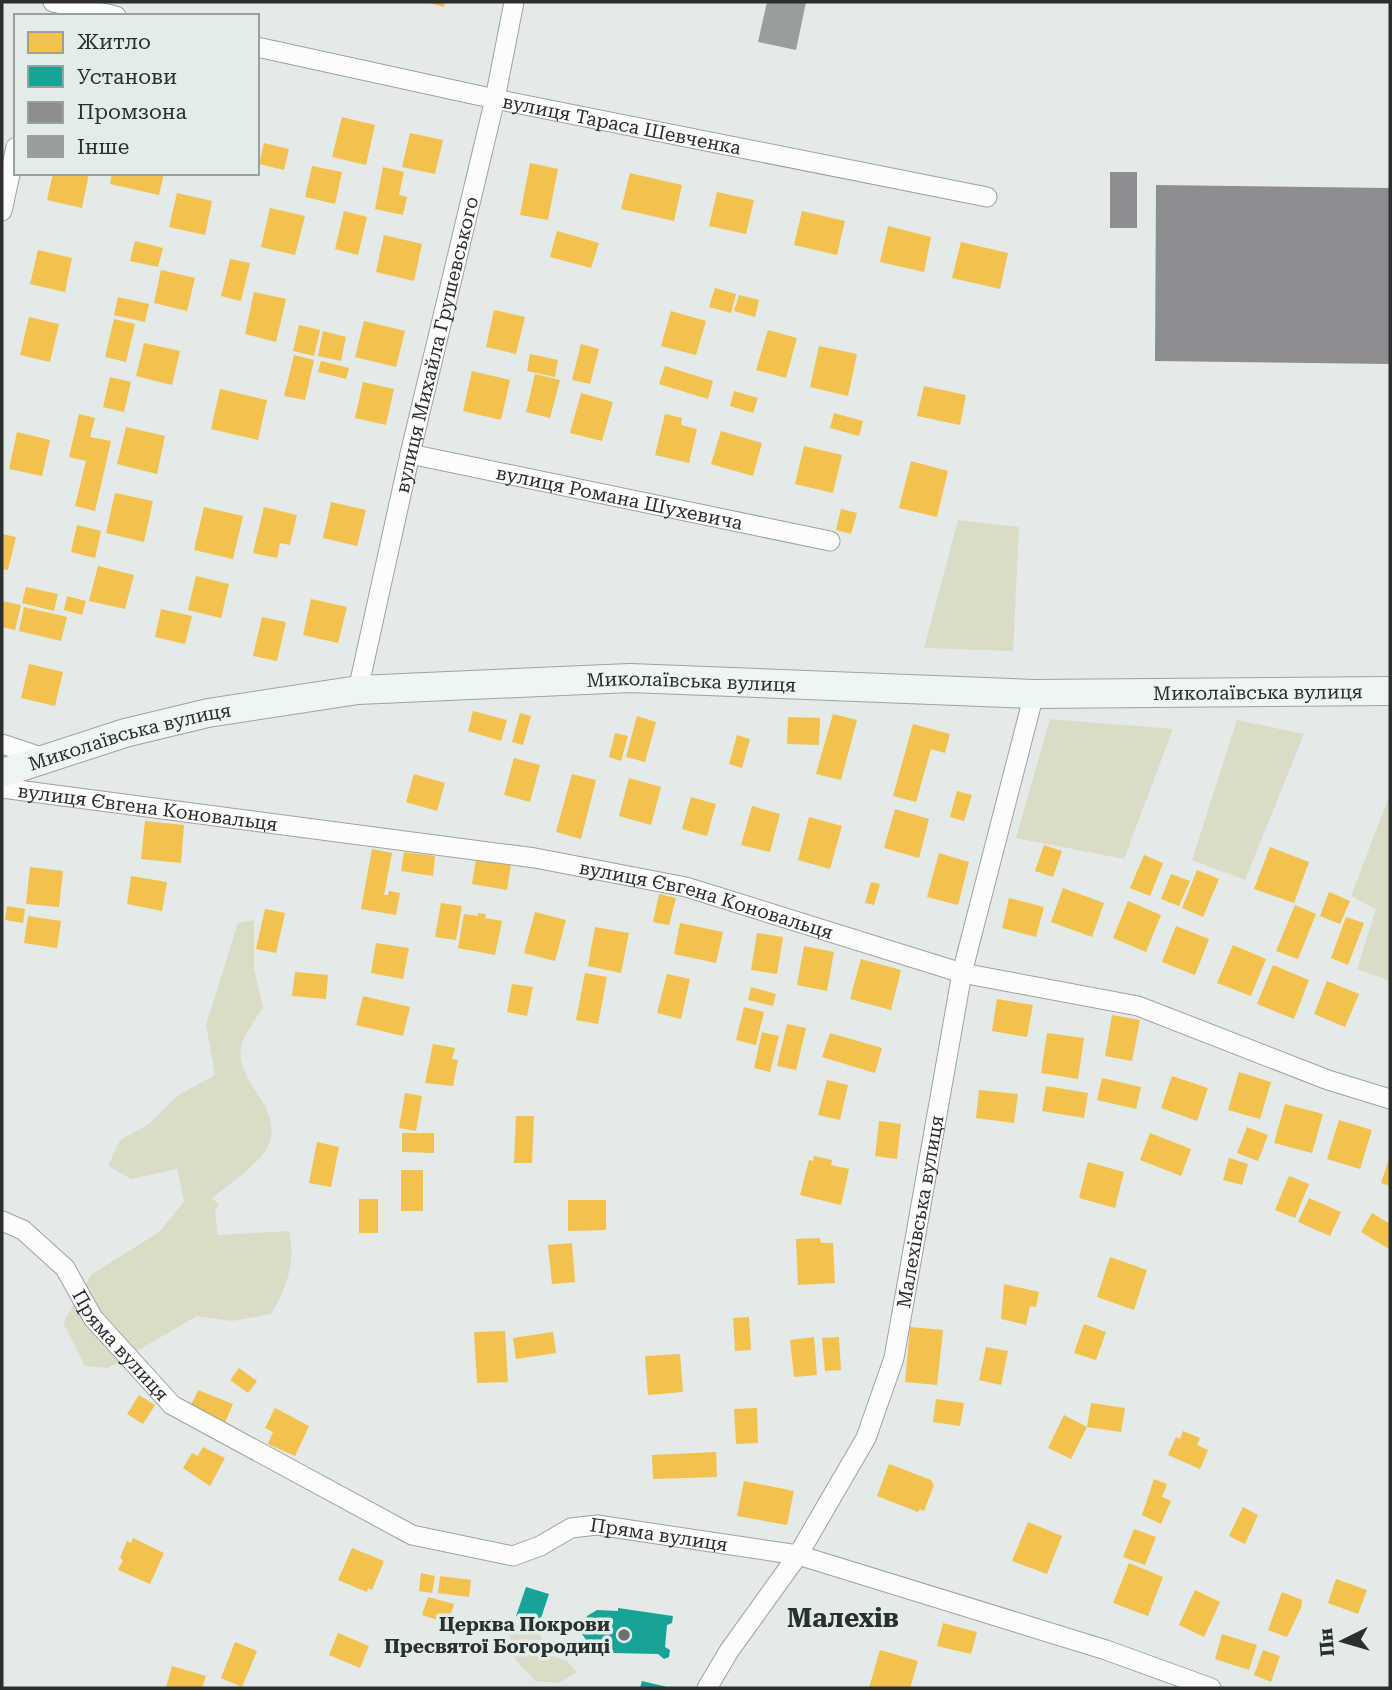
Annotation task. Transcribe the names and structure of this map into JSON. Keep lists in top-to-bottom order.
{
  "streets": {
    "main road": ["Миколаївська вулиця"],
    "street": [
      "вулиця Тараса Шевченка",
      "вулиця Михайла Грушевського",
      "вулиця Романа Шухевича",
      "вулиця Євгена Коновальця",
      "Малехівська вулиця",
      "Пряма вулиця"
    ]
  },
  "crossings": [
    ["вулиця Тараса Шевченка", "вулиця Михайла Грушевського"],
    ["вулиця Михайла Грушевського", "вулиця Романа Шухевича"],
    ["вулиця Михайла Грушевського", "Миколаївська вулиця"],
    ["Миколаївська вулиця", "вулиця Євгена Коновальця"],
    ["Миколаївська вулиця", "Малехівська вулиця"],
    ["вулиця Євгена Коновальця", "Малехівська вулиця"],
    ["Малехівська вулиця", "Пряма вулиця"]
  ],
  "districts": ["Малехів"],
  "places": ["Церква Покрови Пресвятої Богородиці"],
  "legend": [
    "Житло",
    "Установи",
    "Промзона",
    "Інше"
  ],
  "north": "left"
}
